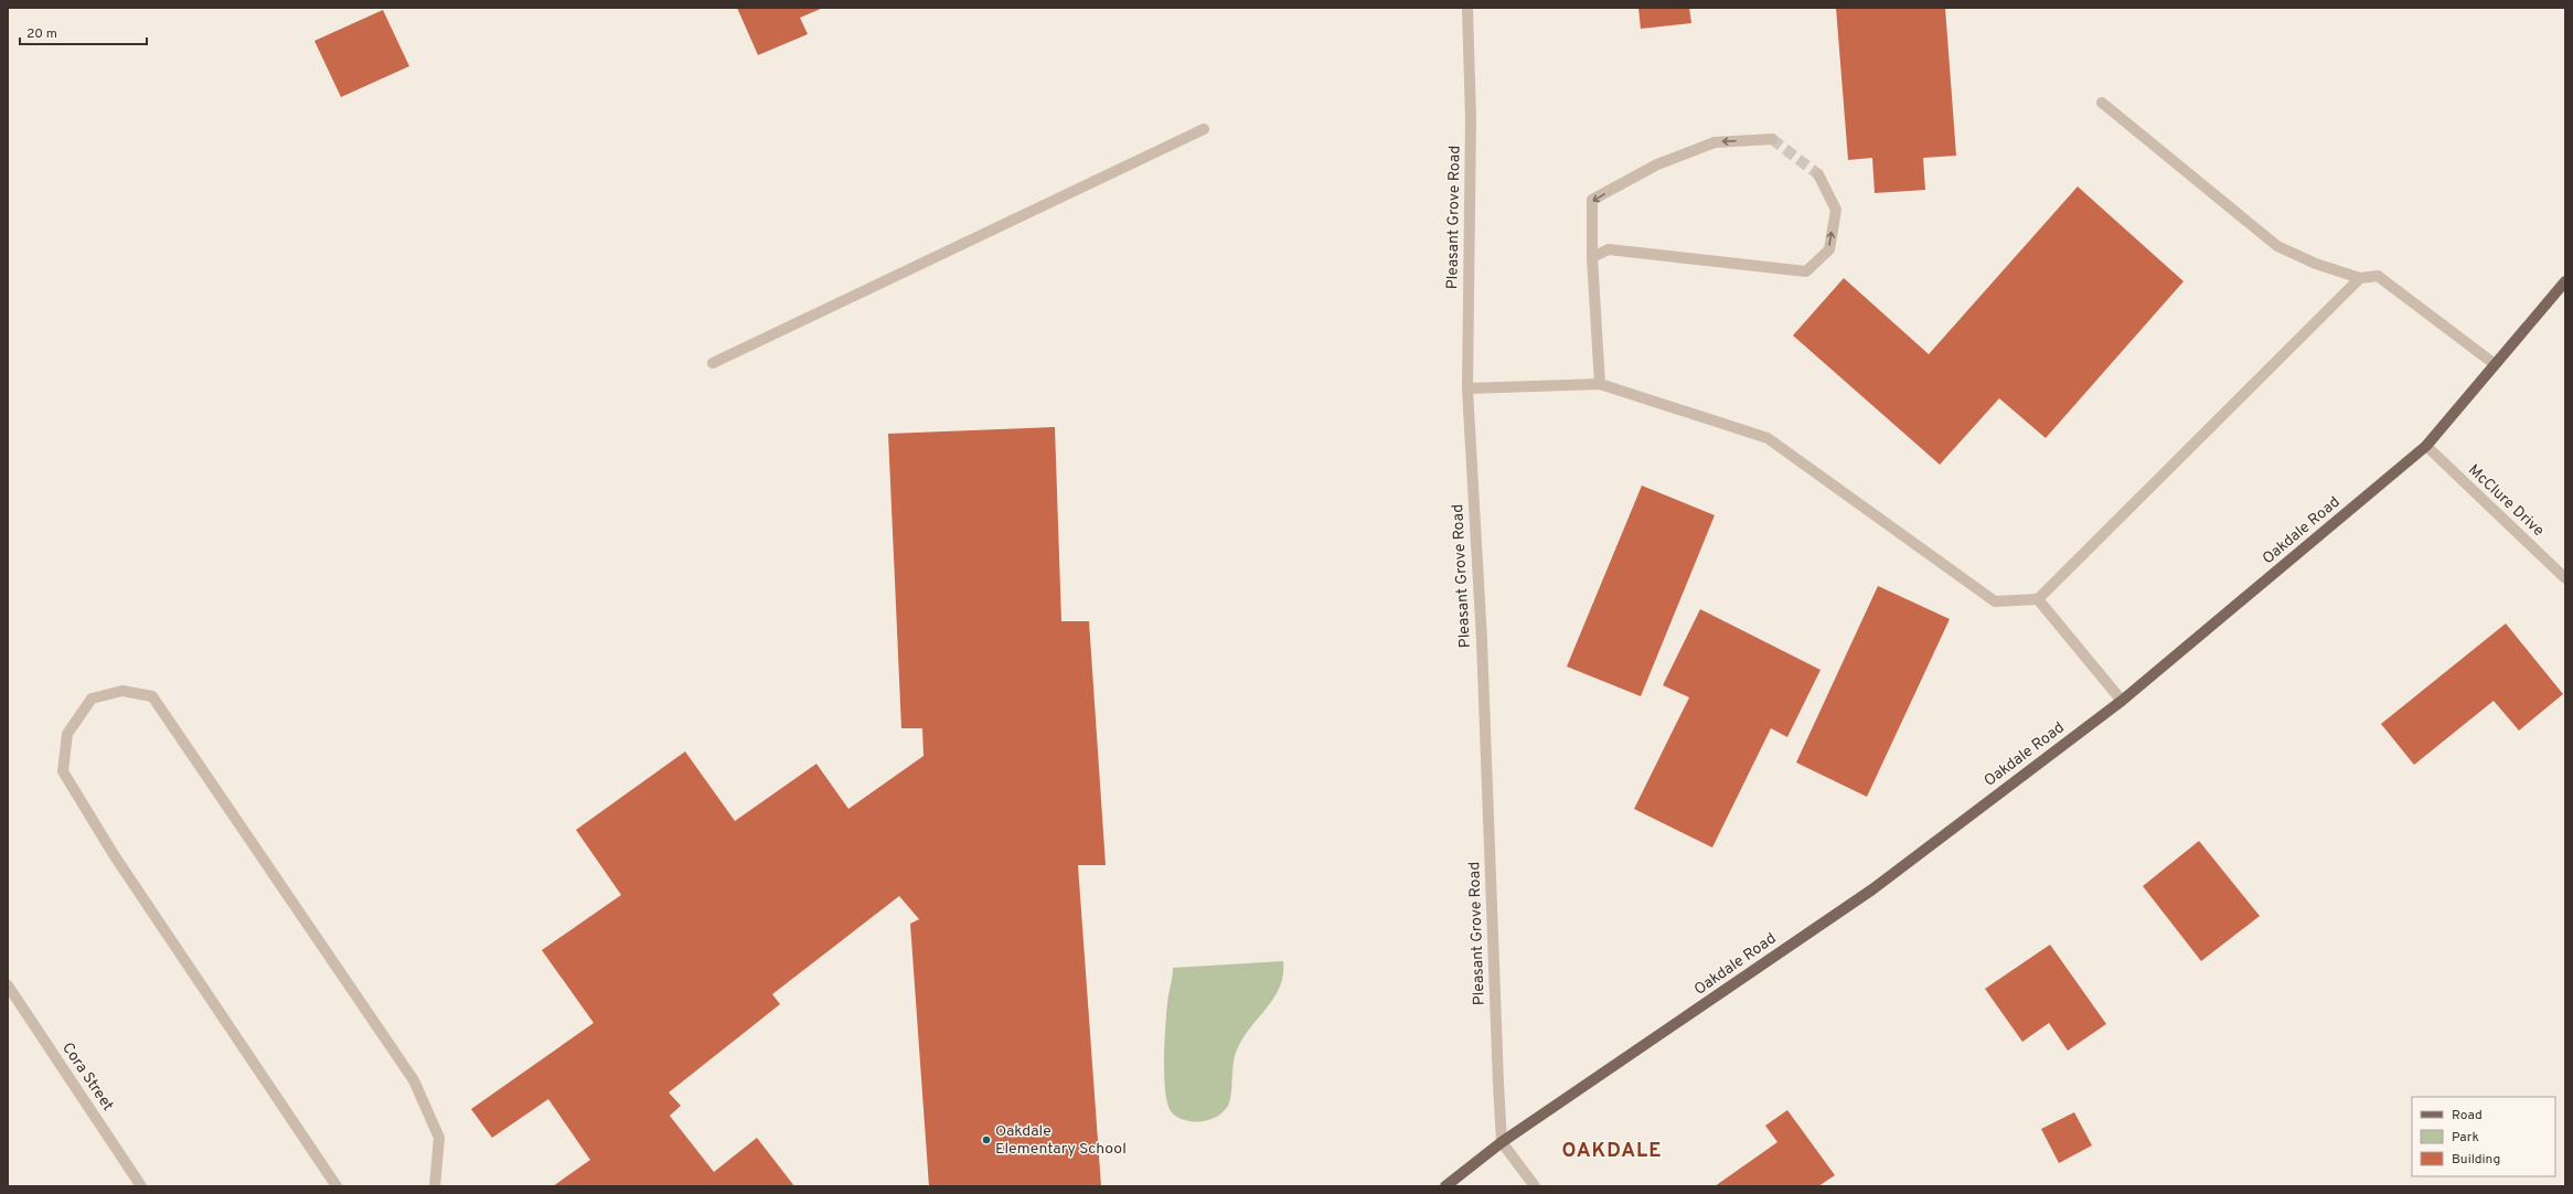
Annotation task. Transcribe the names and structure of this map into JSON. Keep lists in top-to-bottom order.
{
  "streets": {
    "main road": ["Oakdale Road"],
    "street": ["Pleasant Grove Road", "McClure Drive", "Cora Street"]
  },
  "crossings": [
    ["Pleasant Grove Road", "Oakdale Road"],
    ["McClure Drive", "Oakdale Road"]
  ],
  "districts": ["OAKDALE"],
  "places": ["Oakdale Elementary School"],
  "legend": ["Road", "Park", "Building"],
  "scale_bar": "20 m"
}
